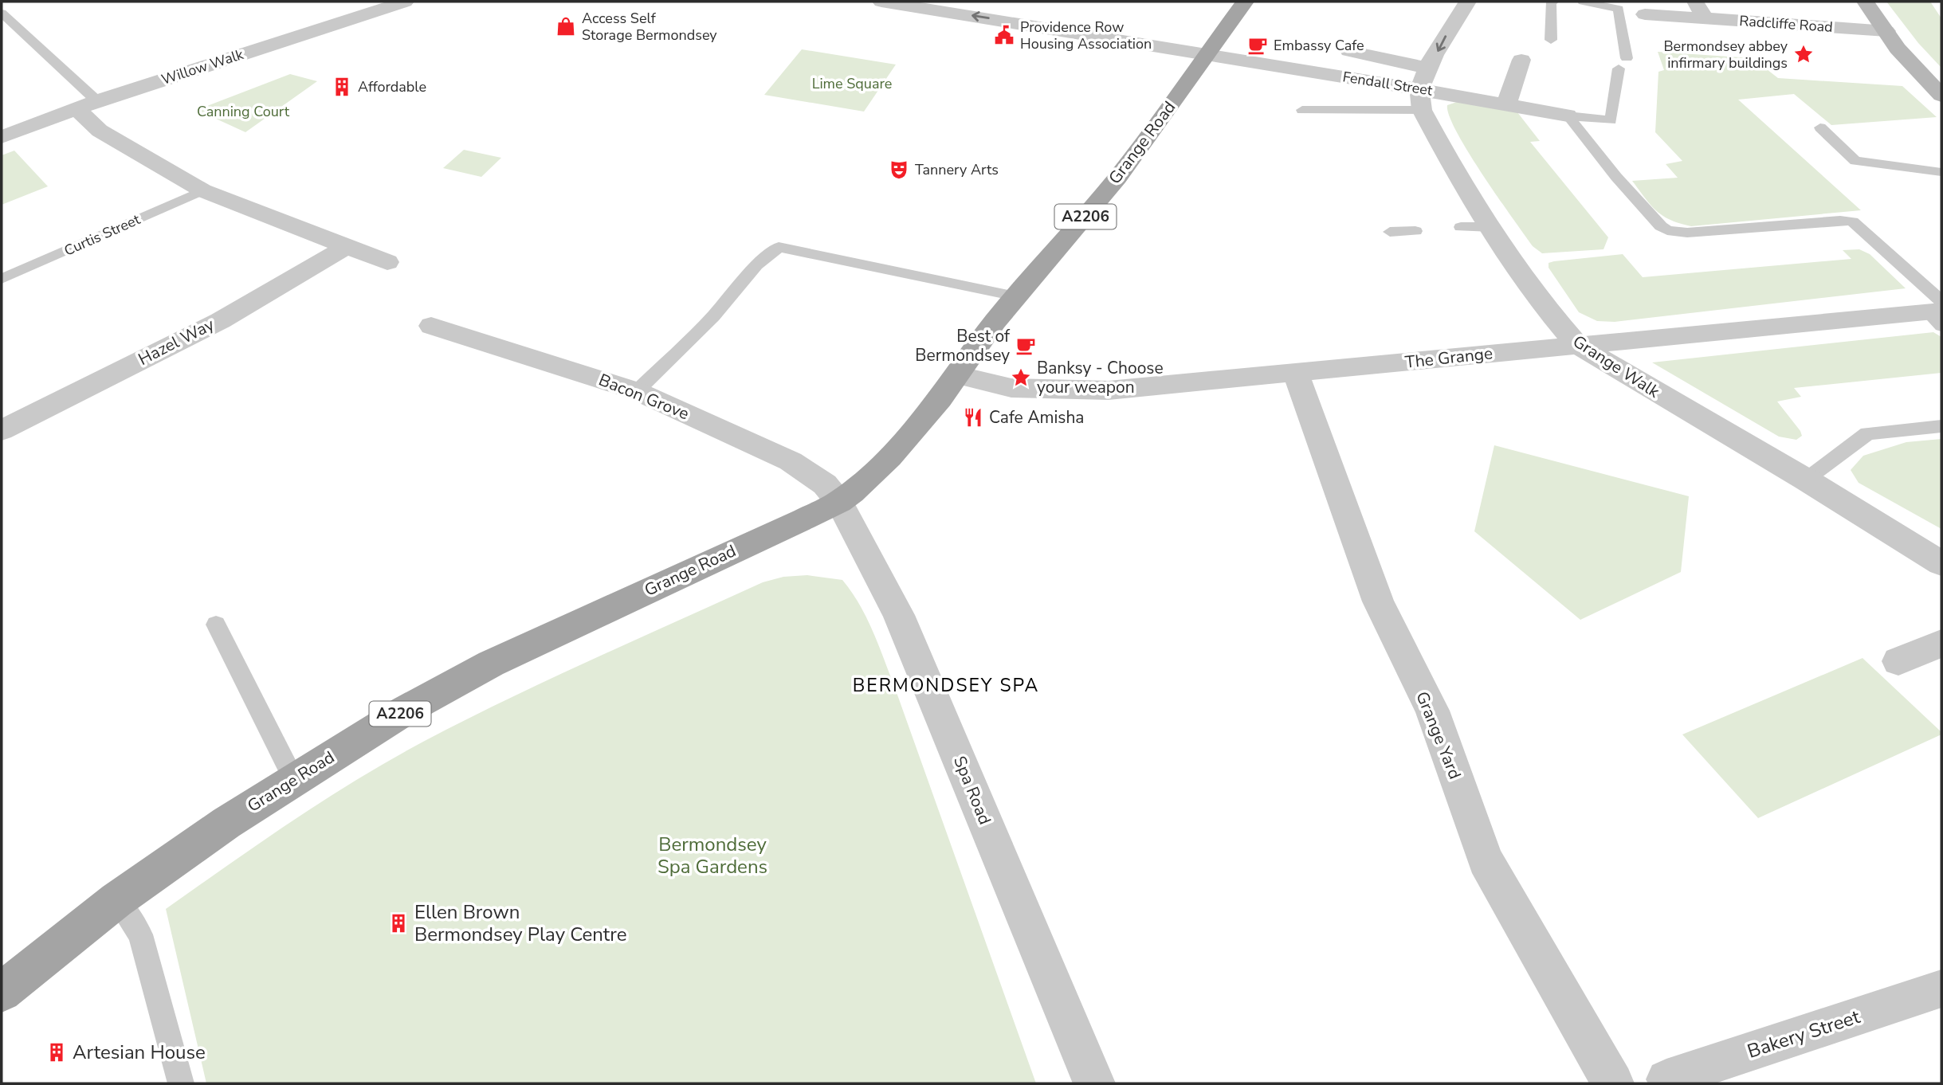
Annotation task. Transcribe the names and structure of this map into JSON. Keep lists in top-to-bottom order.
{
  "streets": {
    "main road": ["Grange Road", "A2206"],
    "street": [
      "Radcliffe Road",
      "Willow Walk",
      "Fendall Street",
      "Hazel Way",
      "The Grange",
      "Grange Walk",
      "Bacon Grove",
      "Grange Yard",
      "Spa Road",
      "Bakery Street"
    ],
    "lane": ["Curtis Street"]
  },
  "crossings": [
    ["Fendall Street", "Grange Road"],
    ["Fendall Street", "Grange Walk"],
    ["Grange Road", "The Grange"],
    ["Grange Road", "Bacon Grove"],
    ["Grange Road", "Spa Road"],
    ["The Grange", "Grange Walk"],
    ["The Grange", "Grange Yard"],
    ["Bacon Grove", "Spa Road"]
  ],
  "one_way": ["Fendall Street"],
  "districts": ["BERMONDSEY SPA"],
  "parks": ["Lime Square", "Canning Court", "Bermondsey Spa Gardens"],
  "places": {
    "shop": ["Access Self Storage Bermondsey"],
    "public building": ["Providence Row Housing Association"],
    "cafe": ["Embassy Cafe", "Best of Bermondsey"],
    "place": ["Bermondsey abbey infirmary buildings", "Banksy - Choose your weapon"],
    "building": ["Affordable", "Ellen Brown Bermondsey Play Centre", "Artesian House"],
    "theatre": ["Tannery Arts"],
    "restaurant": ["Cafe Amisha"]
  }
}
